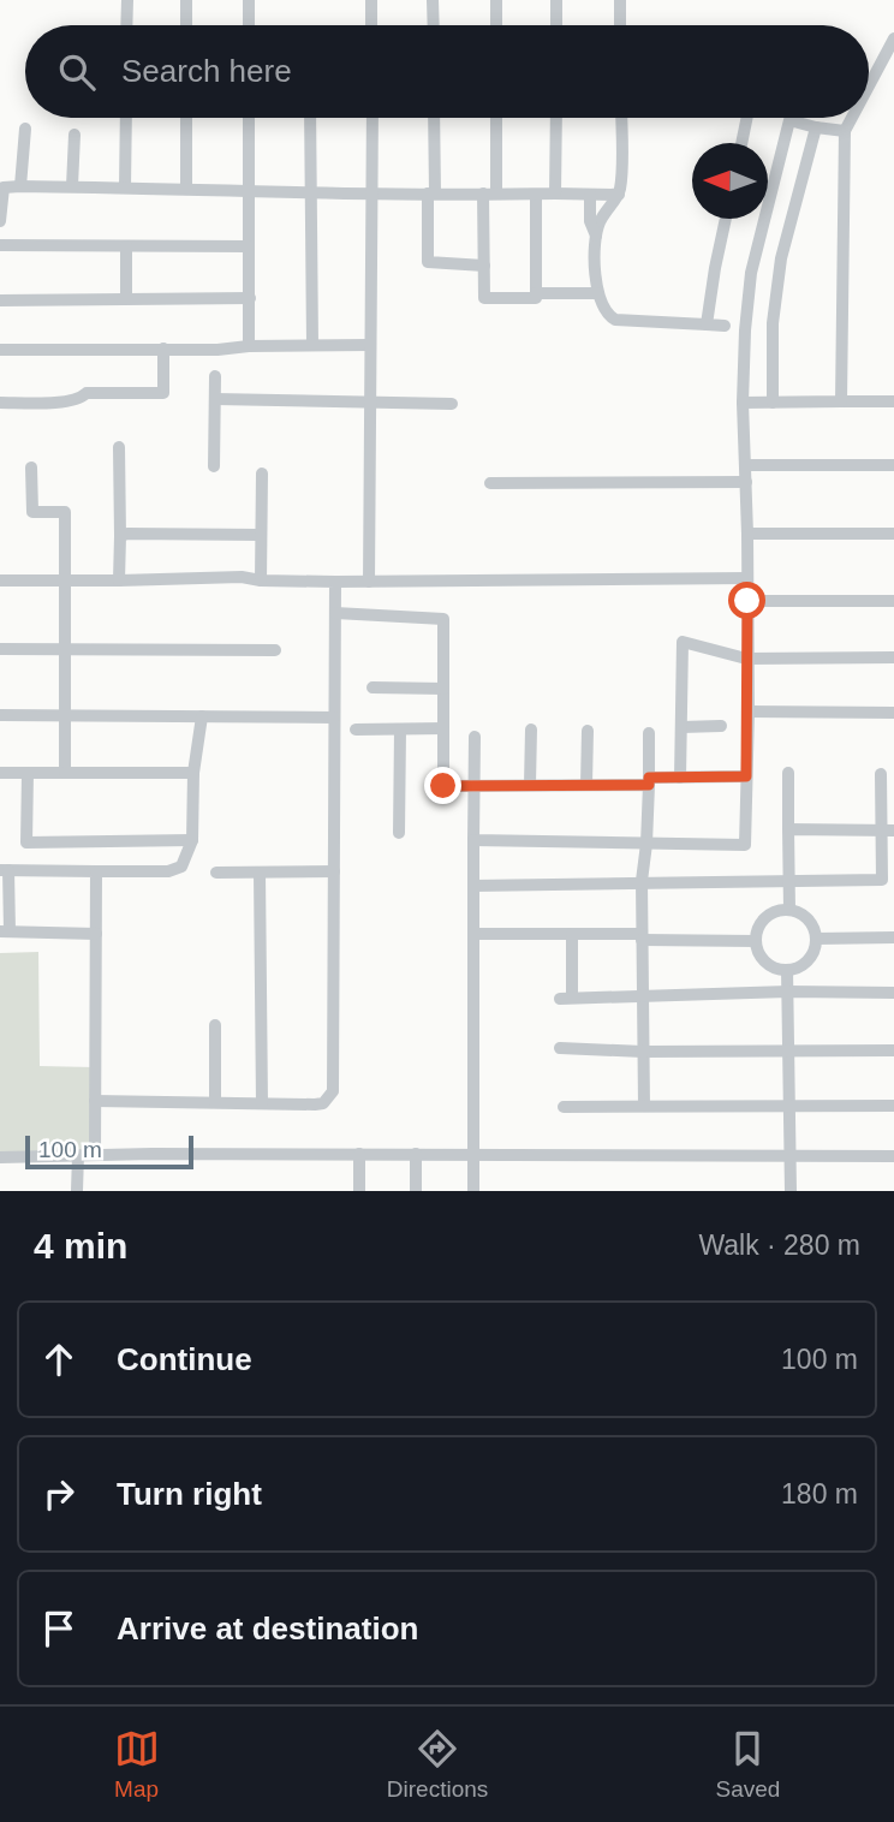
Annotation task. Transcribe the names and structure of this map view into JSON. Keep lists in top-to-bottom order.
{
  "scale_bar": "100 m",
  "north": "left",
  "page": {
    "search": "Search here",
    "scale": "100 m",
    "heading": ["4 min", "Walk · 280 m"],
    "list": [
      ["Continue", "100 m"],
      ["Turn right", "180 m"],
      "Arrive at destination"
    ],
    "nav": ["Map", "Directions", "Saved"]
  }
}
